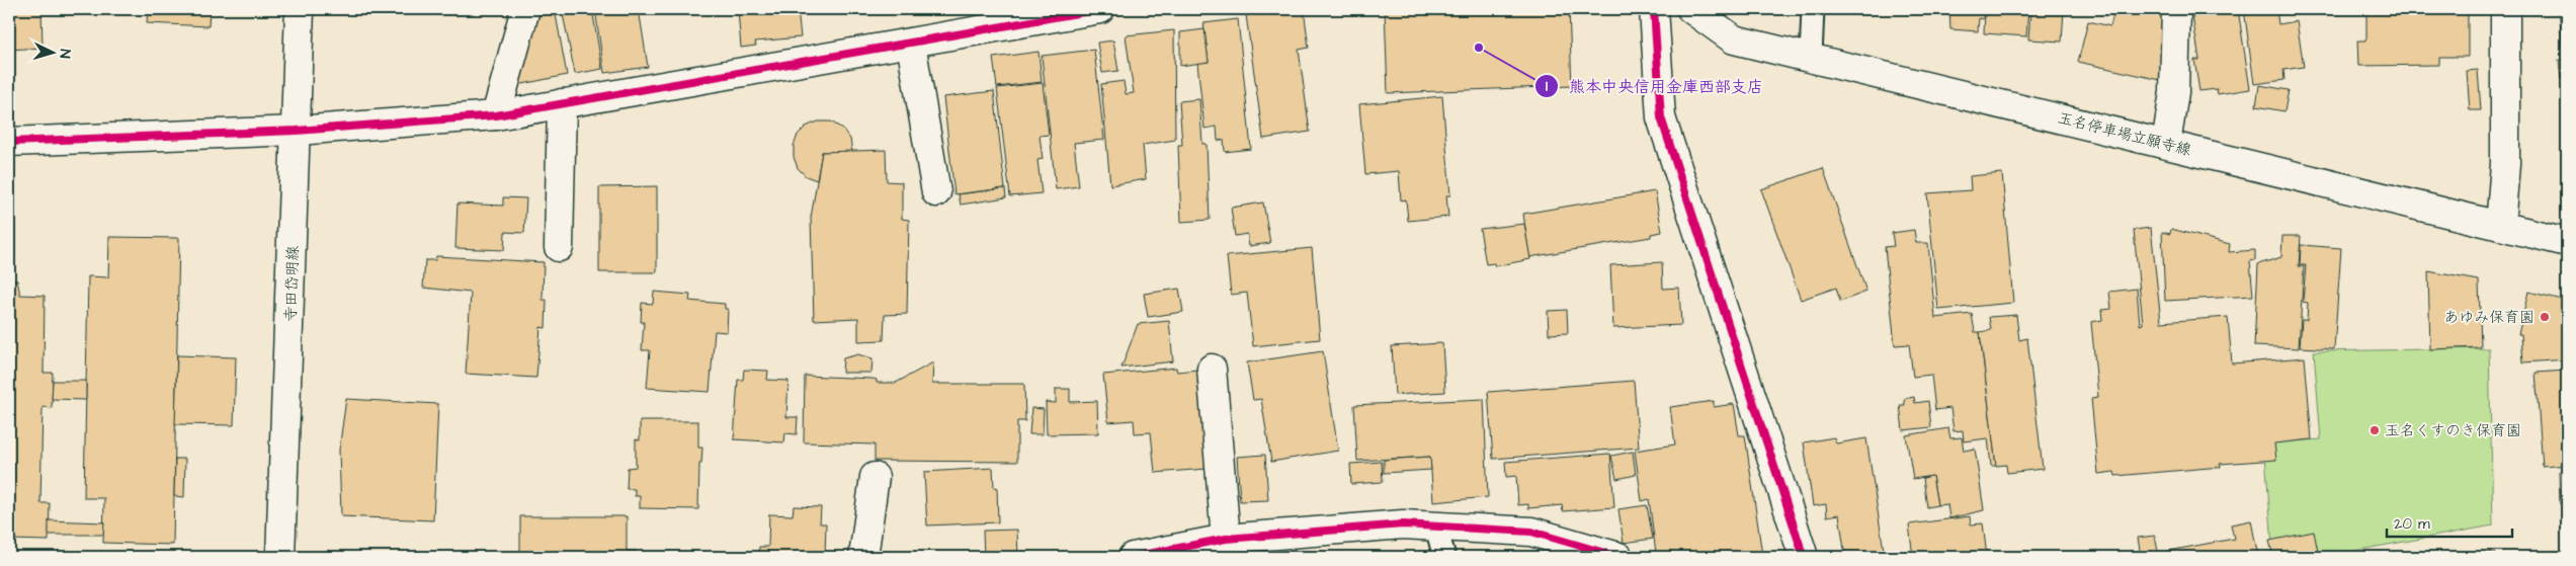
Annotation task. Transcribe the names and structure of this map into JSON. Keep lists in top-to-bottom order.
{
  "streets": {
    "street": ["玉名停車場立願寺線", "寺田岱明線"]
  },
  "places": ["熊本中央信用金庫西部支店", "あゆみ保育園", "玉名くすのき保育園"],
  "scale_bar": "20 m",
  "north": "right"
}
